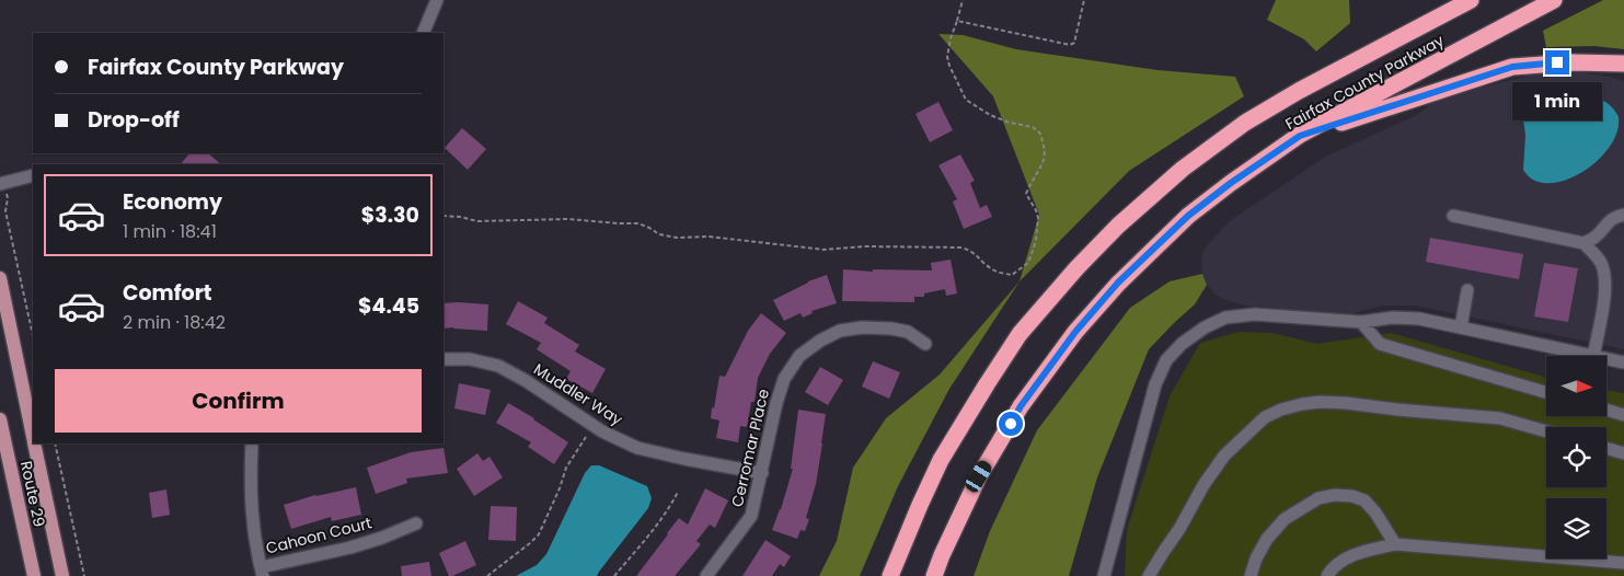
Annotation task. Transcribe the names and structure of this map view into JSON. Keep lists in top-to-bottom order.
{
  "streets": {
    "highway": ["Fairfax County Parkway"],
    "main road": ["Route 29"],
    "street": ["Muddler Way", "Cerromar Place", "Cahoon Court"]
  },
  "crossings": [
    ["Muddler Way", "Cerromar Place"]
  ],
  "north": "right",
  "page": {
    "banner": ["Fairfax County Parkway", "Drop-off"],
    "bubble": "1 min",
    "list": [
      {
        "name": "Economy",
        "note": "1 min · 18:41",
        "value": "$3.30"
      },
      {
        "name": "Comfort",
        "note": "2 min · 18:42",
        "value": "$4.45"
      }
    ],
    "buttons": "Confirm"
  }
}
